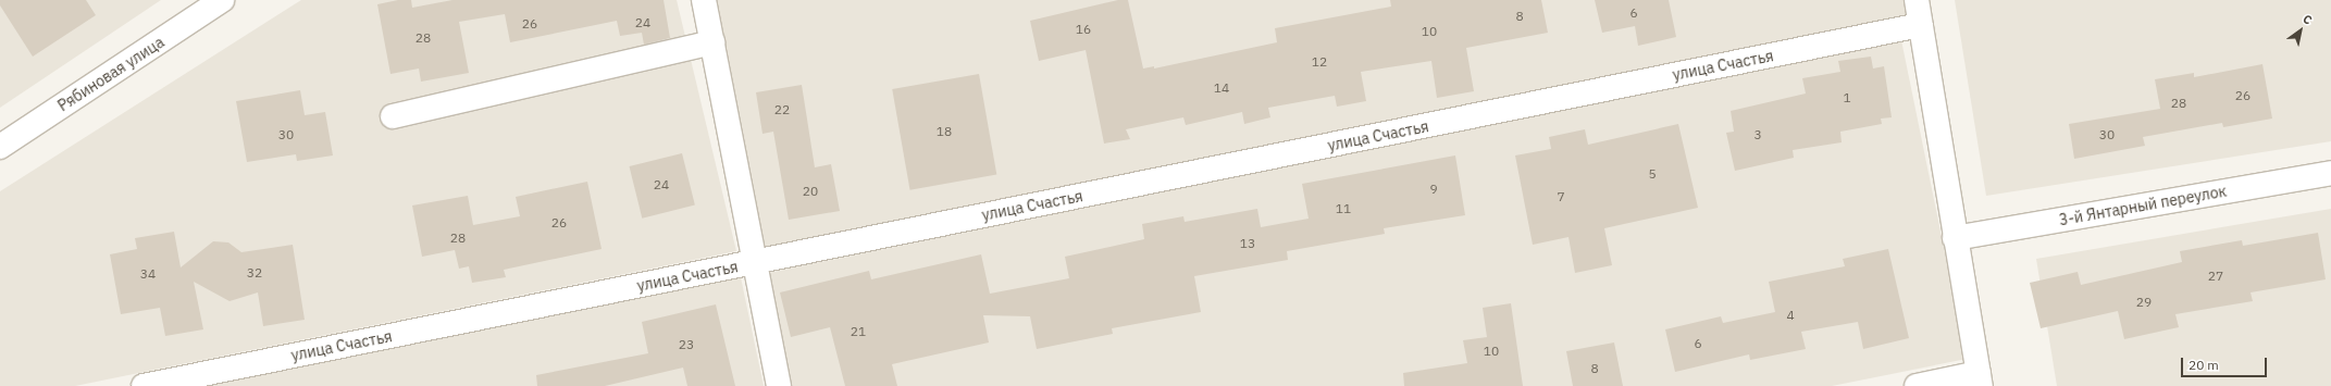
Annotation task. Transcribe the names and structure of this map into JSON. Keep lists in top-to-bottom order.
{
  "streets": {
    "street": ["улица Счастья", "Рябиновая улица", "3-й Янтарный переулок"]
  },
  "house_numbers": [
    "6",
    "8",
    "24",
    "26",
    "16",
    "10",
    "28",
    "12",
    "14",
    "26",
    "1",
    "28",
    "22",
    "18",
    "30",
    "3",
    "30",
    "5",
    "24",
    "9",
    "20",
    "7",
    "11",
    "26",
    "28",
    "13",
    "32",
    "34",
    "27",
    "29",
    "4",
    "21",
    "6",
    "23",
    "10",
    "8"
  ],
  "scale_bar": "20 m",
  "north": "top right"
}
